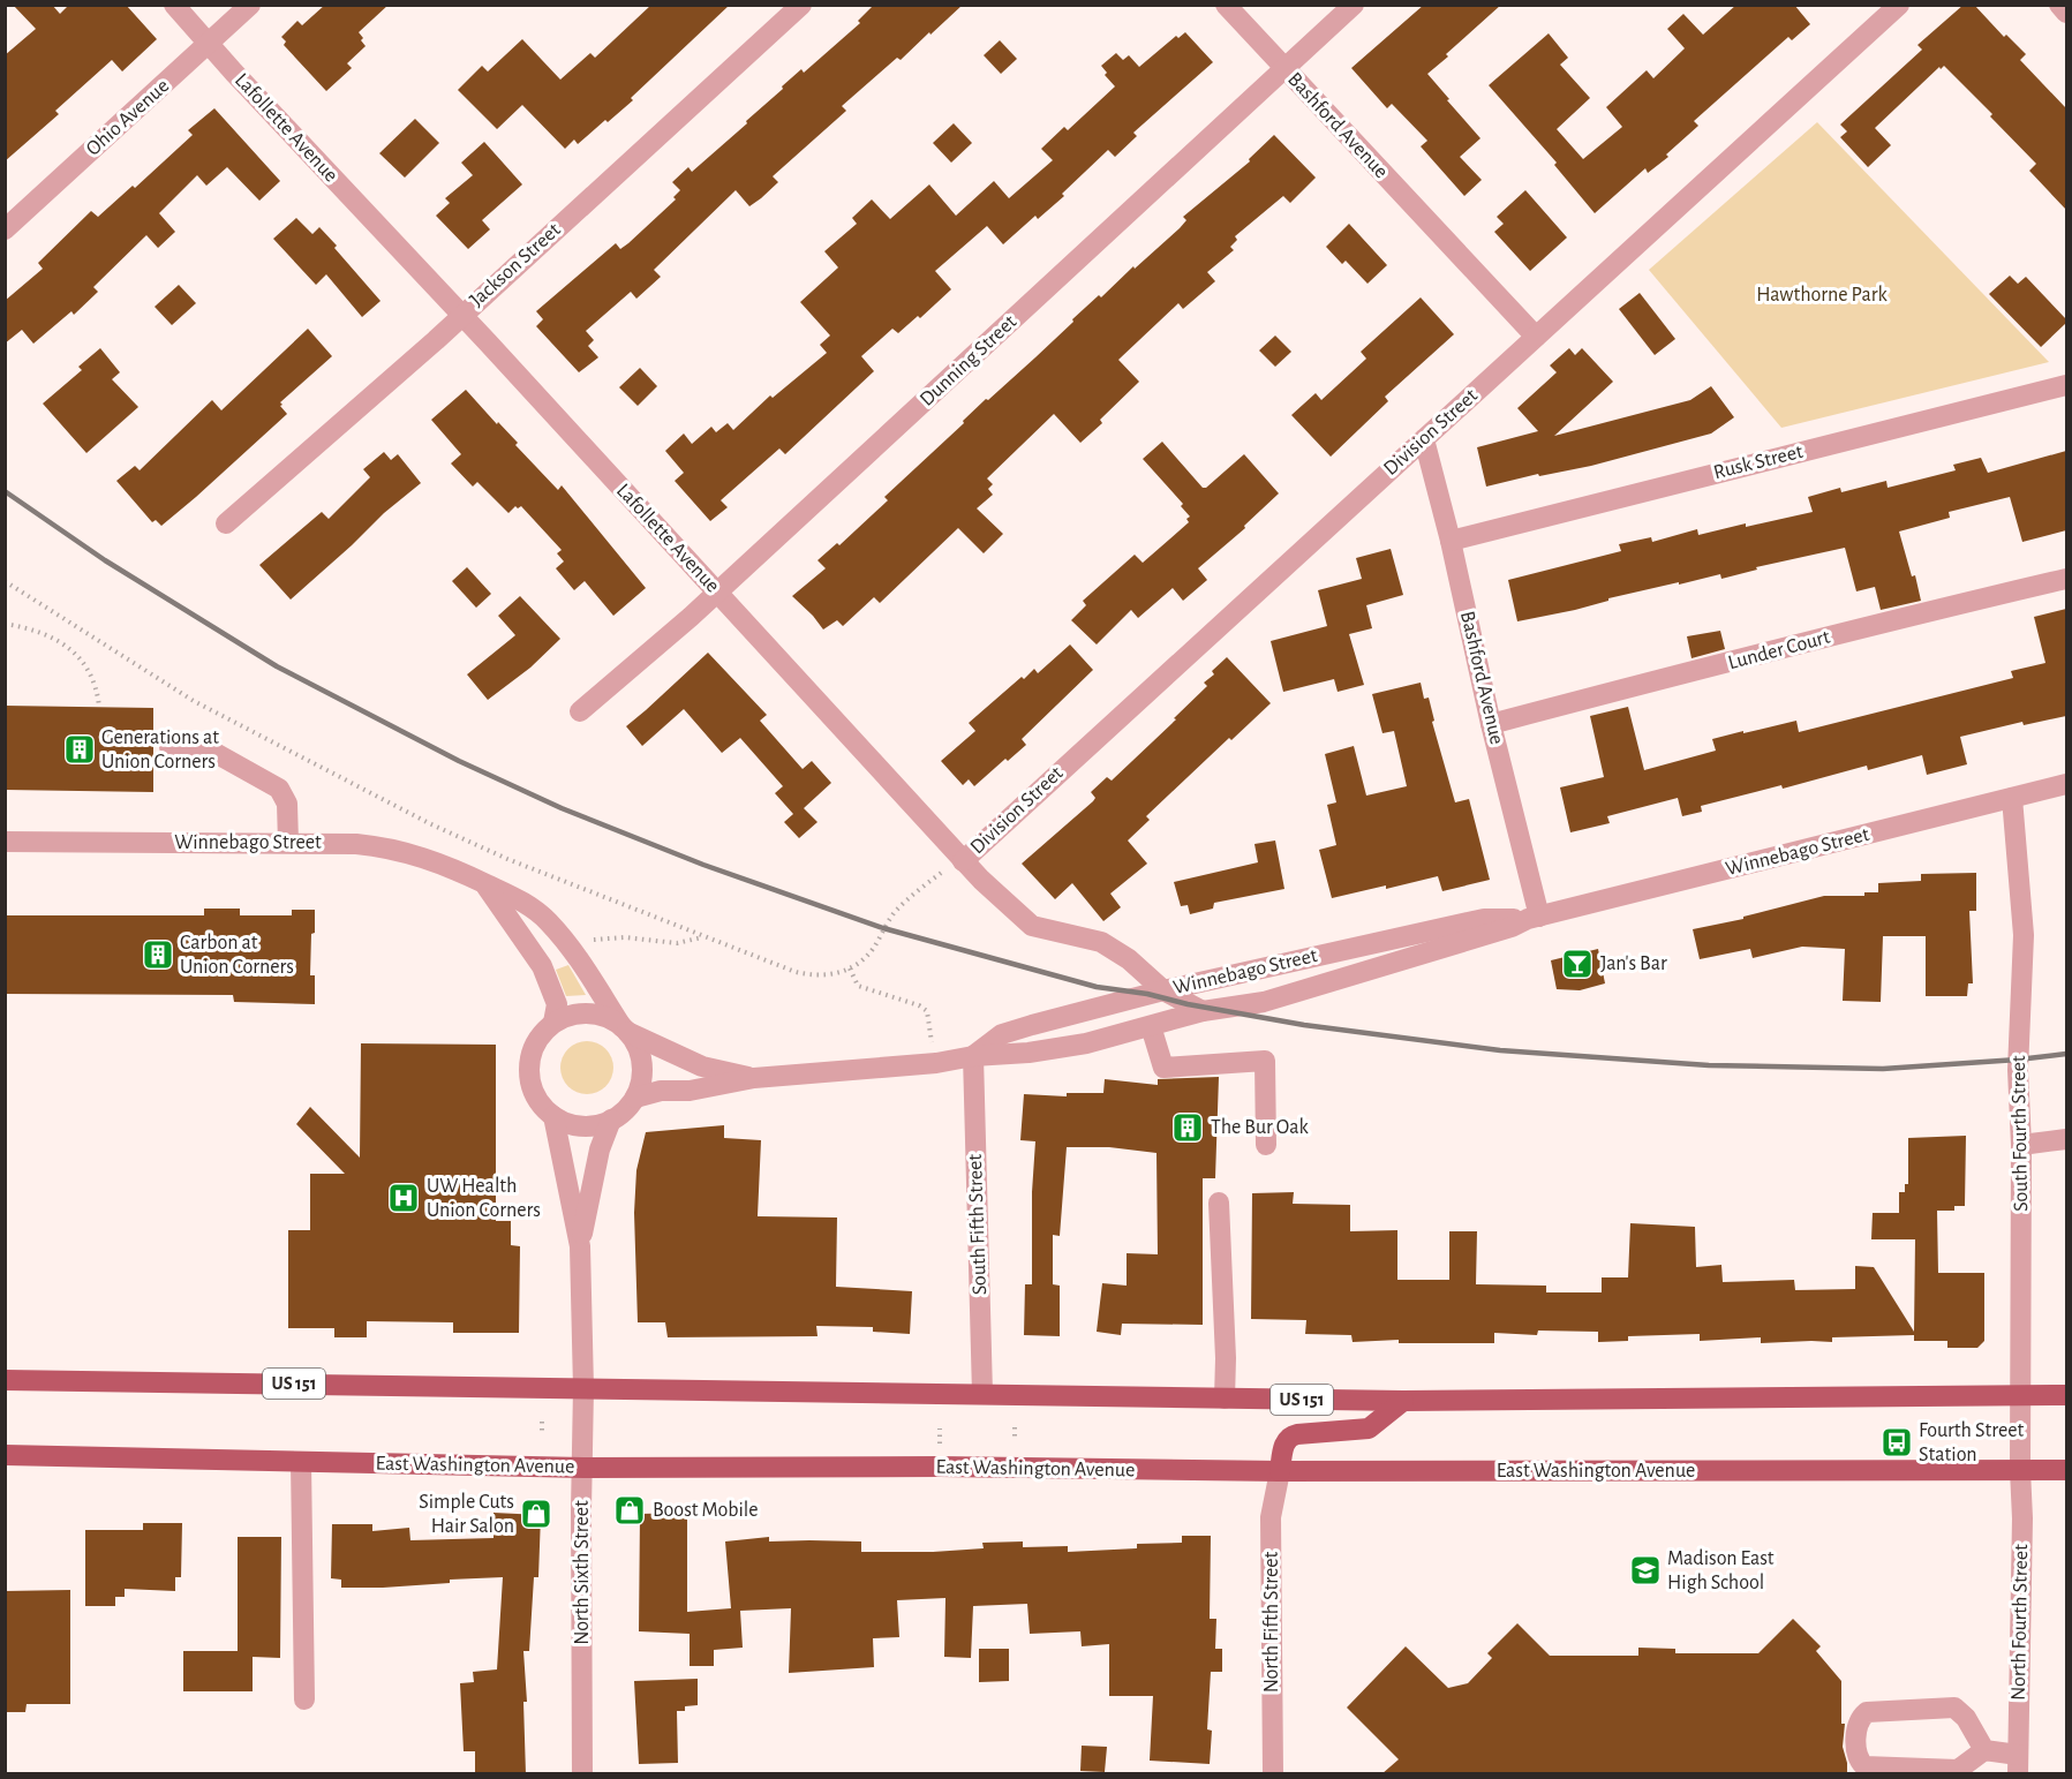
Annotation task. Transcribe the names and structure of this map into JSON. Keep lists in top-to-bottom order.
{
  "streets": {
    "main road": ["US 151", "East Washington Avenue"],
    "street": [
      "Ohio Avenue",
      "Bashford Avenue",
      "Lafollette Avenue",
      "Jackson Street",
      "Dunning Street",
      "Division Street",
      "Rusk Street",
      "Lunder Court",
      "Winnebago Street",
      "South Fourth Street",
      "South Fifth Street",
      "North Sixth Street",
      "North Fifth Street",
      "North Fourth Street"
    ]
  },
  "crossings": [
    ["Ohio Avenue", "Lafollette Avenue"],
    ["Bashford Avenue", "Dunning Street"],
    ["Bashford Avenue", "Division Street"],
    ["Bashford Avenue", "Rusk Street"],
    ["Bashford Avenue", "Lunder Court"],
    ["Bashford Avenue", "Winnebago Street"],
    ["Lafollette Avenue", "Jackson Street"],
    ["Lafollette Avenue", "Dunning Street"],
    ["Lafollette Avenue", "Division Street"],
    ["Lafollette Avenue", "Winnebago Street"],
    ["Winnebago Street", "South Fourth Street"],
    ["Winnebago Street", "South Fifth Street"],
    ["Winnebago Street", "North Sixth Street"],
    ["South Fourth Street", "US 151"],
    ["South Fourth Street", "East Washington Avenue"],
    ["South Fourth Street", "North Fourth Street"],
    ["South Fifth Street", "US 151"],
    ["US 151", "North Sixth Street"],
    ["East Washington Avenue", "North Sixth Street"],
    ["East Washington Avenue", "North Fifth Street"],
    ["East Washington Avenue", "North Fourth Street"]
  ],
  "parks": ["Hawthorne Park"],
  "places": {
    "building": ["Generations at Union Corners", "Carbon at Union Corners", "The Bur Oak"],
    "bar": ["Jan's Bar"],
    "hospital": ["UW Health Union Corners"],
    "bus stop": ["Fourth Street Station"],
    "shop": ["Boost Mobile", "Simple Cuts Hair Salon"],
    "school or university": ["Madison East High School"]
  }
}
